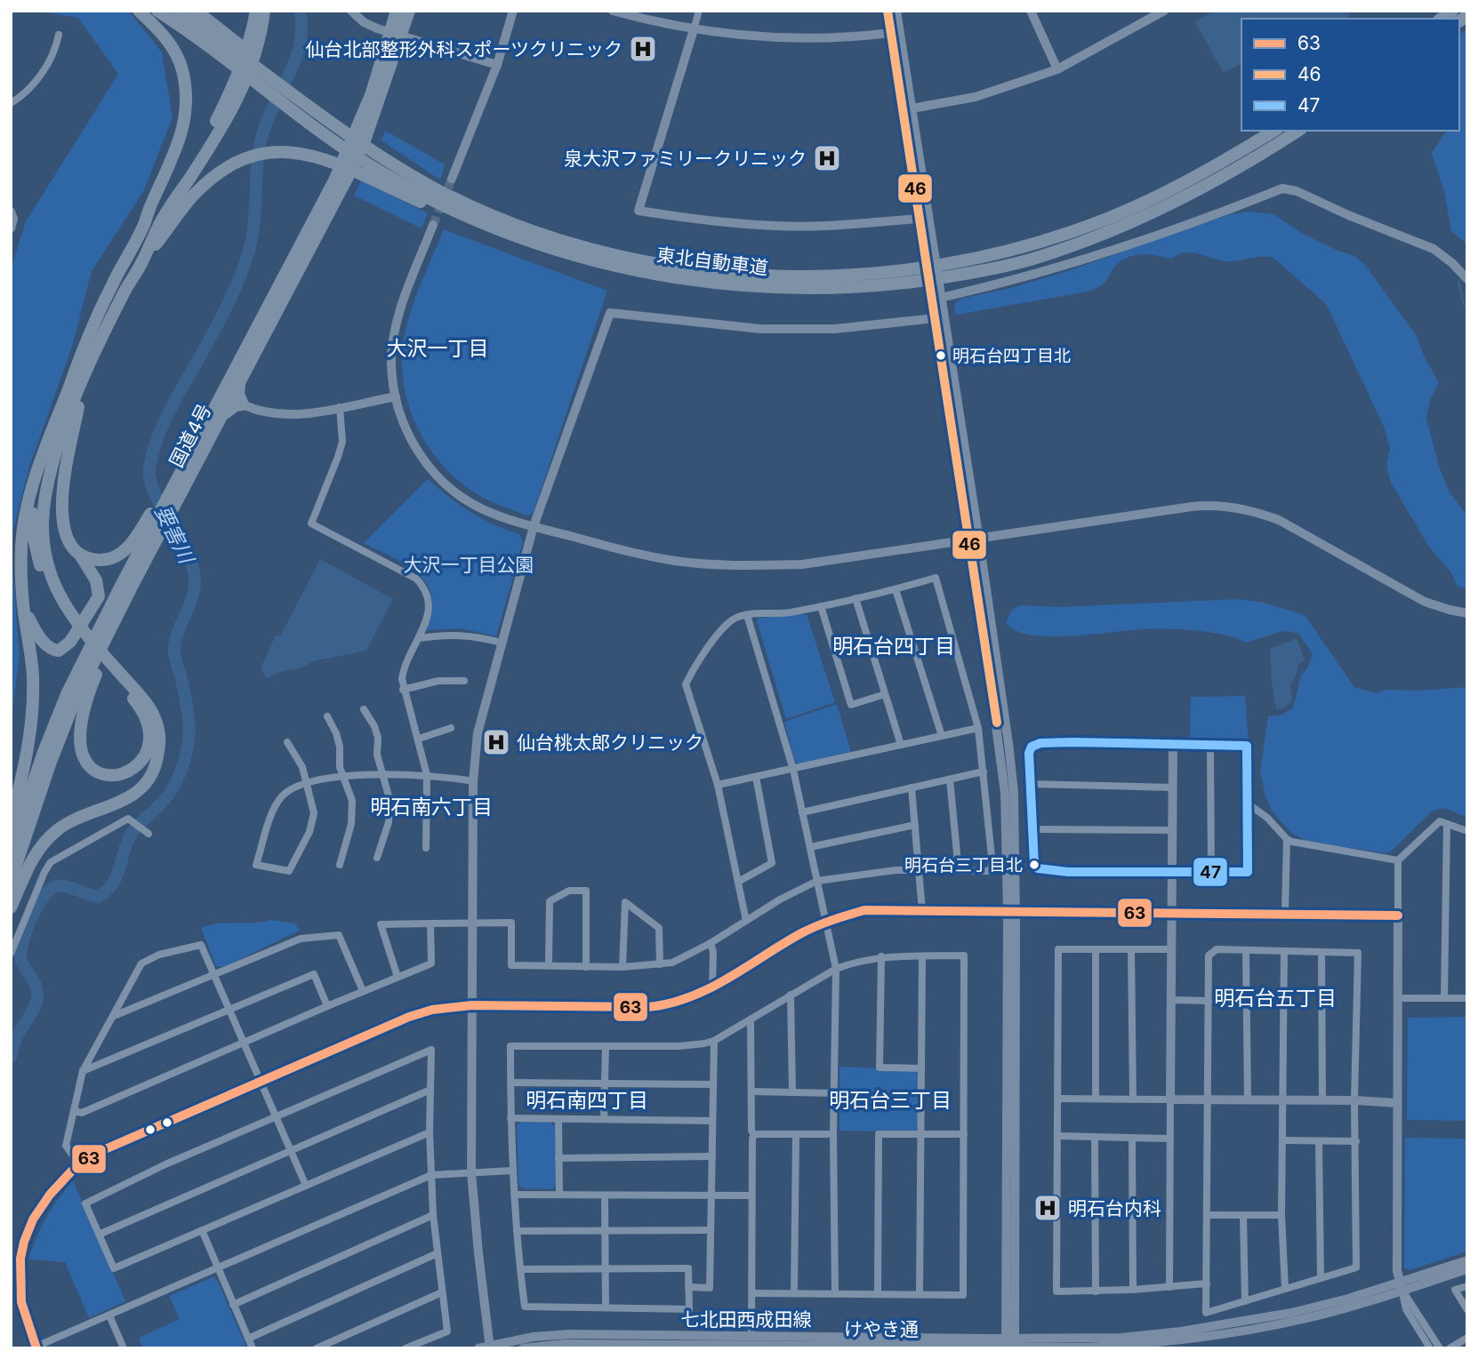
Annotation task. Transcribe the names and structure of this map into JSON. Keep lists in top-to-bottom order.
{
  "streets": {
    "highway": ["東北自動車道", "国道4号"],
    "street": ["七北田西成田線"]
  },
  "districts": [
    "大沢一丁目",
    "明石台四丁目",
    "明石南六丁目",
    "明石台五丁目",
    "明石南四丁目",
    "明石台三丁目"
  ],
  "water": ["要害川"],
  "parks": ["大沢一丁目公園"],
  "places": {
    "hospital": [
      "仙台北部整形外科スポーツクリニック",
      "泉大沢ファミリークリニック",
      "仙台桃太郎クリニック",
      "明石台内科"
    ],
    "other": ["明石台四丁目北", "明石台三丁目北"]
  },
  "lines": ["transit line 46", "transit line 47", "transit line 63"],
  "legend": ["63", "46", "47"]
}
